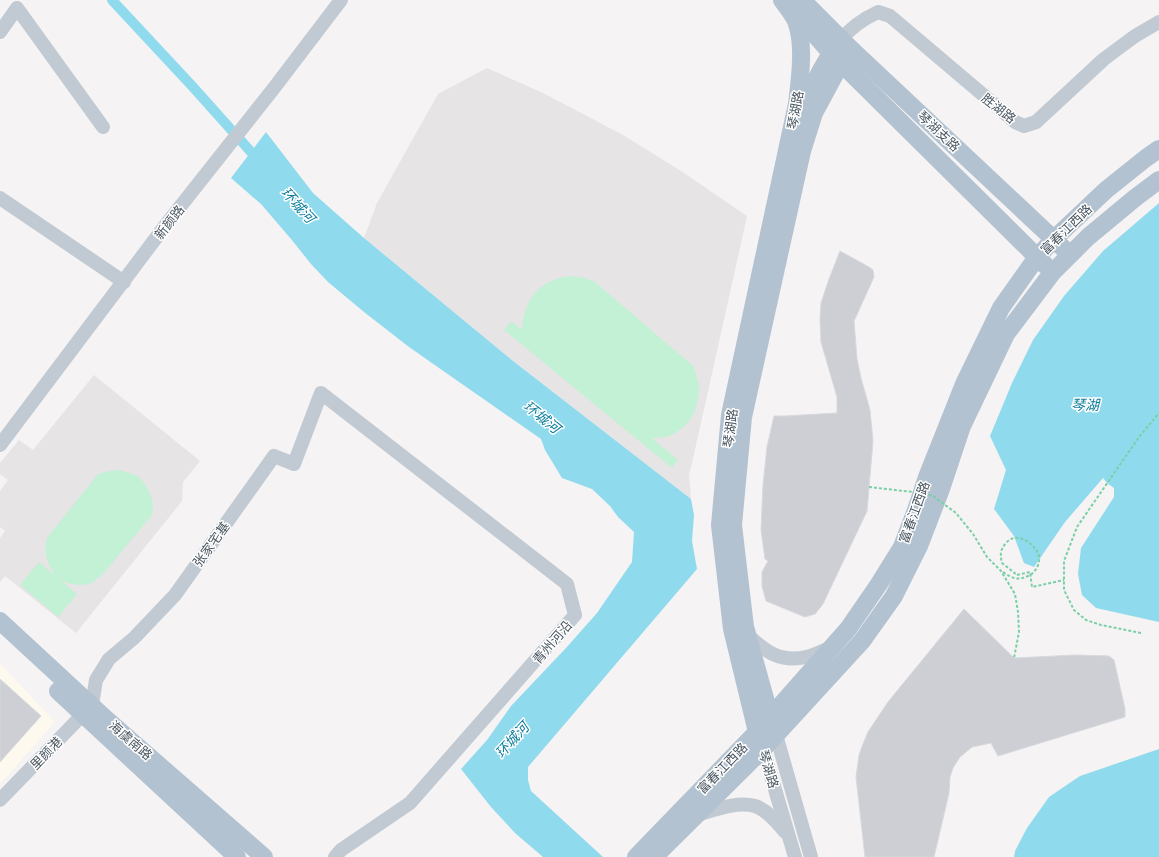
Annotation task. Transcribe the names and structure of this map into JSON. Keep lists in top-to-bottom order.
{
  "streets": {
    "main road": [
      "琴湖路",
      "琴湖支路",
      "富春江西路",
      "海虞南路"
    ],
    "street": [
      "胜湖路",
      "新颜路",
      "张家宅基",
      "青州河沿",
      "里颜港"
    ]
  },
  "crossings": [
    ["胜湖路", "琴湖路"],
    ["胜湖路", "琴湖支路"],
    ["琴湖路", "琴湖支路"],
    ["琴湖路", "富春江西路"],
    ["琴湖支路", "富春江西路"],
    ["张家宅基", "青州河沿"],
    ["张家宅基", "海虞南路"],
    ["张家宅基", "里颜港"],
    ["海虞南路", "里颜港"]
  ],
  "water": ["环城河", "琴湖"]
}
